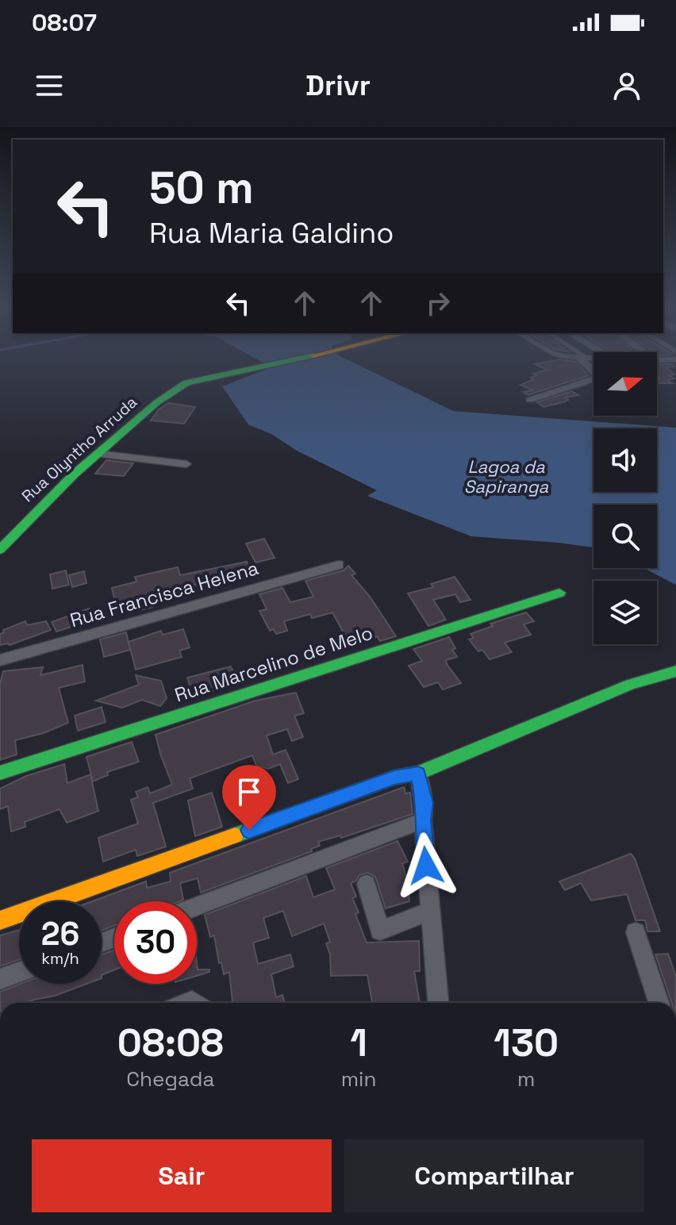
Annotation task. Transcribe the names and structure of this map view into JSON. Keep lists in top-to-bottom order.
{
  "streets": {
    "street": ["Rua Olyntho Arruda", "Rua Francisca Helena", "Rua Marcelino de Melo"]
  },
  "water": ["Lagoa da Sapiranga"],
  "north": "right",
  "page": {
    "status": "08:07",
    "header": "Drivr",
    "turn": ["50 m", "Rua Maria Galdino"],
    "speed": "26 km/h",
    "limit": "30",
    "eta": [
      "08:08",
      "Chegada",
      "1",
      "min",
      "130",
      "m"
    ],
    "buttons": ["Sair", "Compartilhar"]
  }
}
